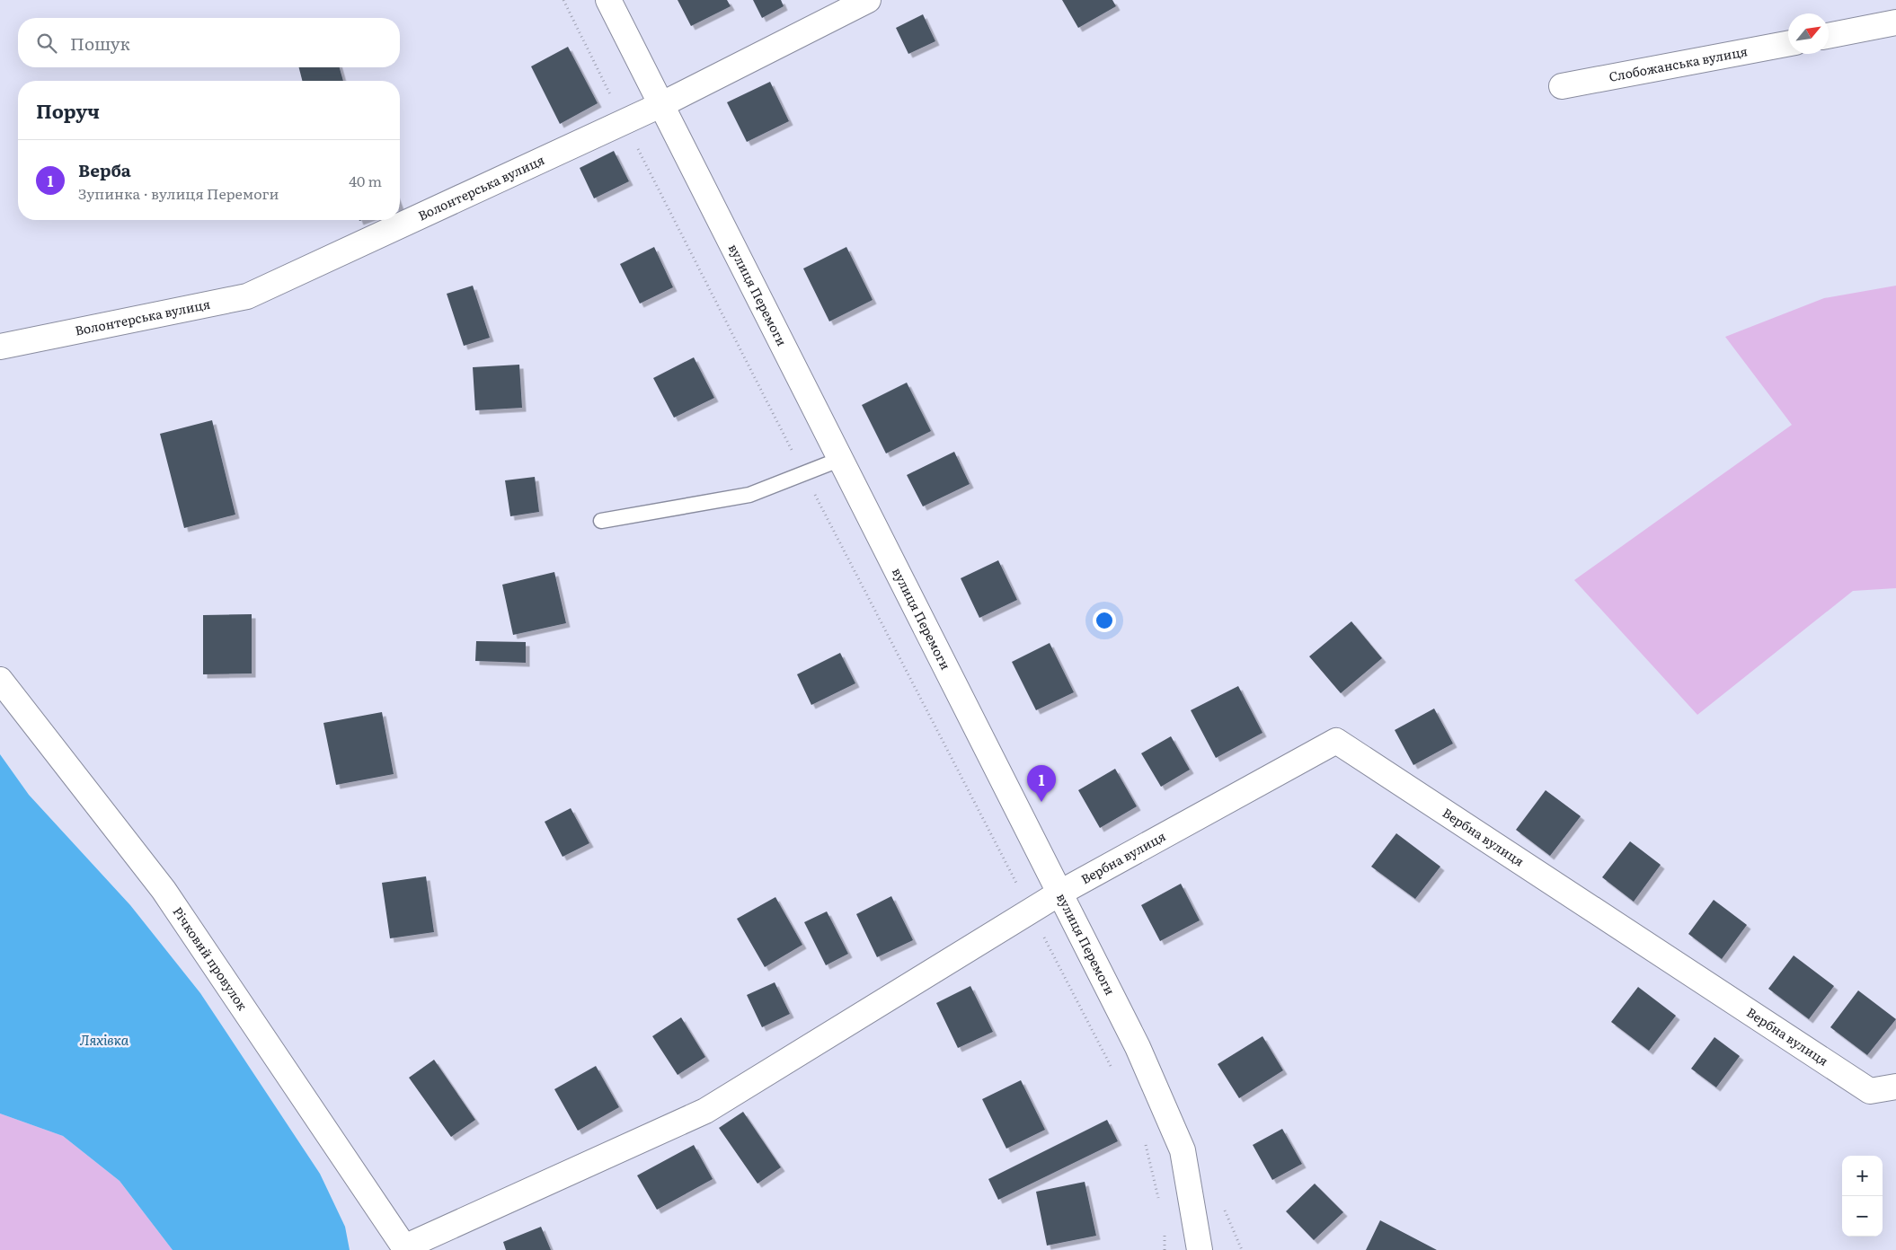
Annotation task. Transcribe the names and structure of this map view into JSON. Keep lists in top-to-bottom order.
{
  "streets": {
    "street": [
      "Слобожанська вулиця",
      "Волонтерська вулиця",
      "вулиця Перемоги",
      "Вербна вулиця",
      "Річковий провулок"
    ]
  },
  "crossings": [
    ["Волонтерська вулиця", "вулиця Перемоги"],
    ["вулиця Перемоги", "Вербна вулиця"]
  ],
  "water": ["Ляхівка"],
  "north": "top right",
  "page": {
    "search": "Пошук",
    "heading": "Поруч",
    "list": [
      {
        "mark": "1",
        "name": "Верба",
        "note": "Зупинка · вулиця Перемоги",
        "value": "40 m"
      }
    ],
    "pins": "1",
    "map_buttons": ["+", "−"]
  }
}
